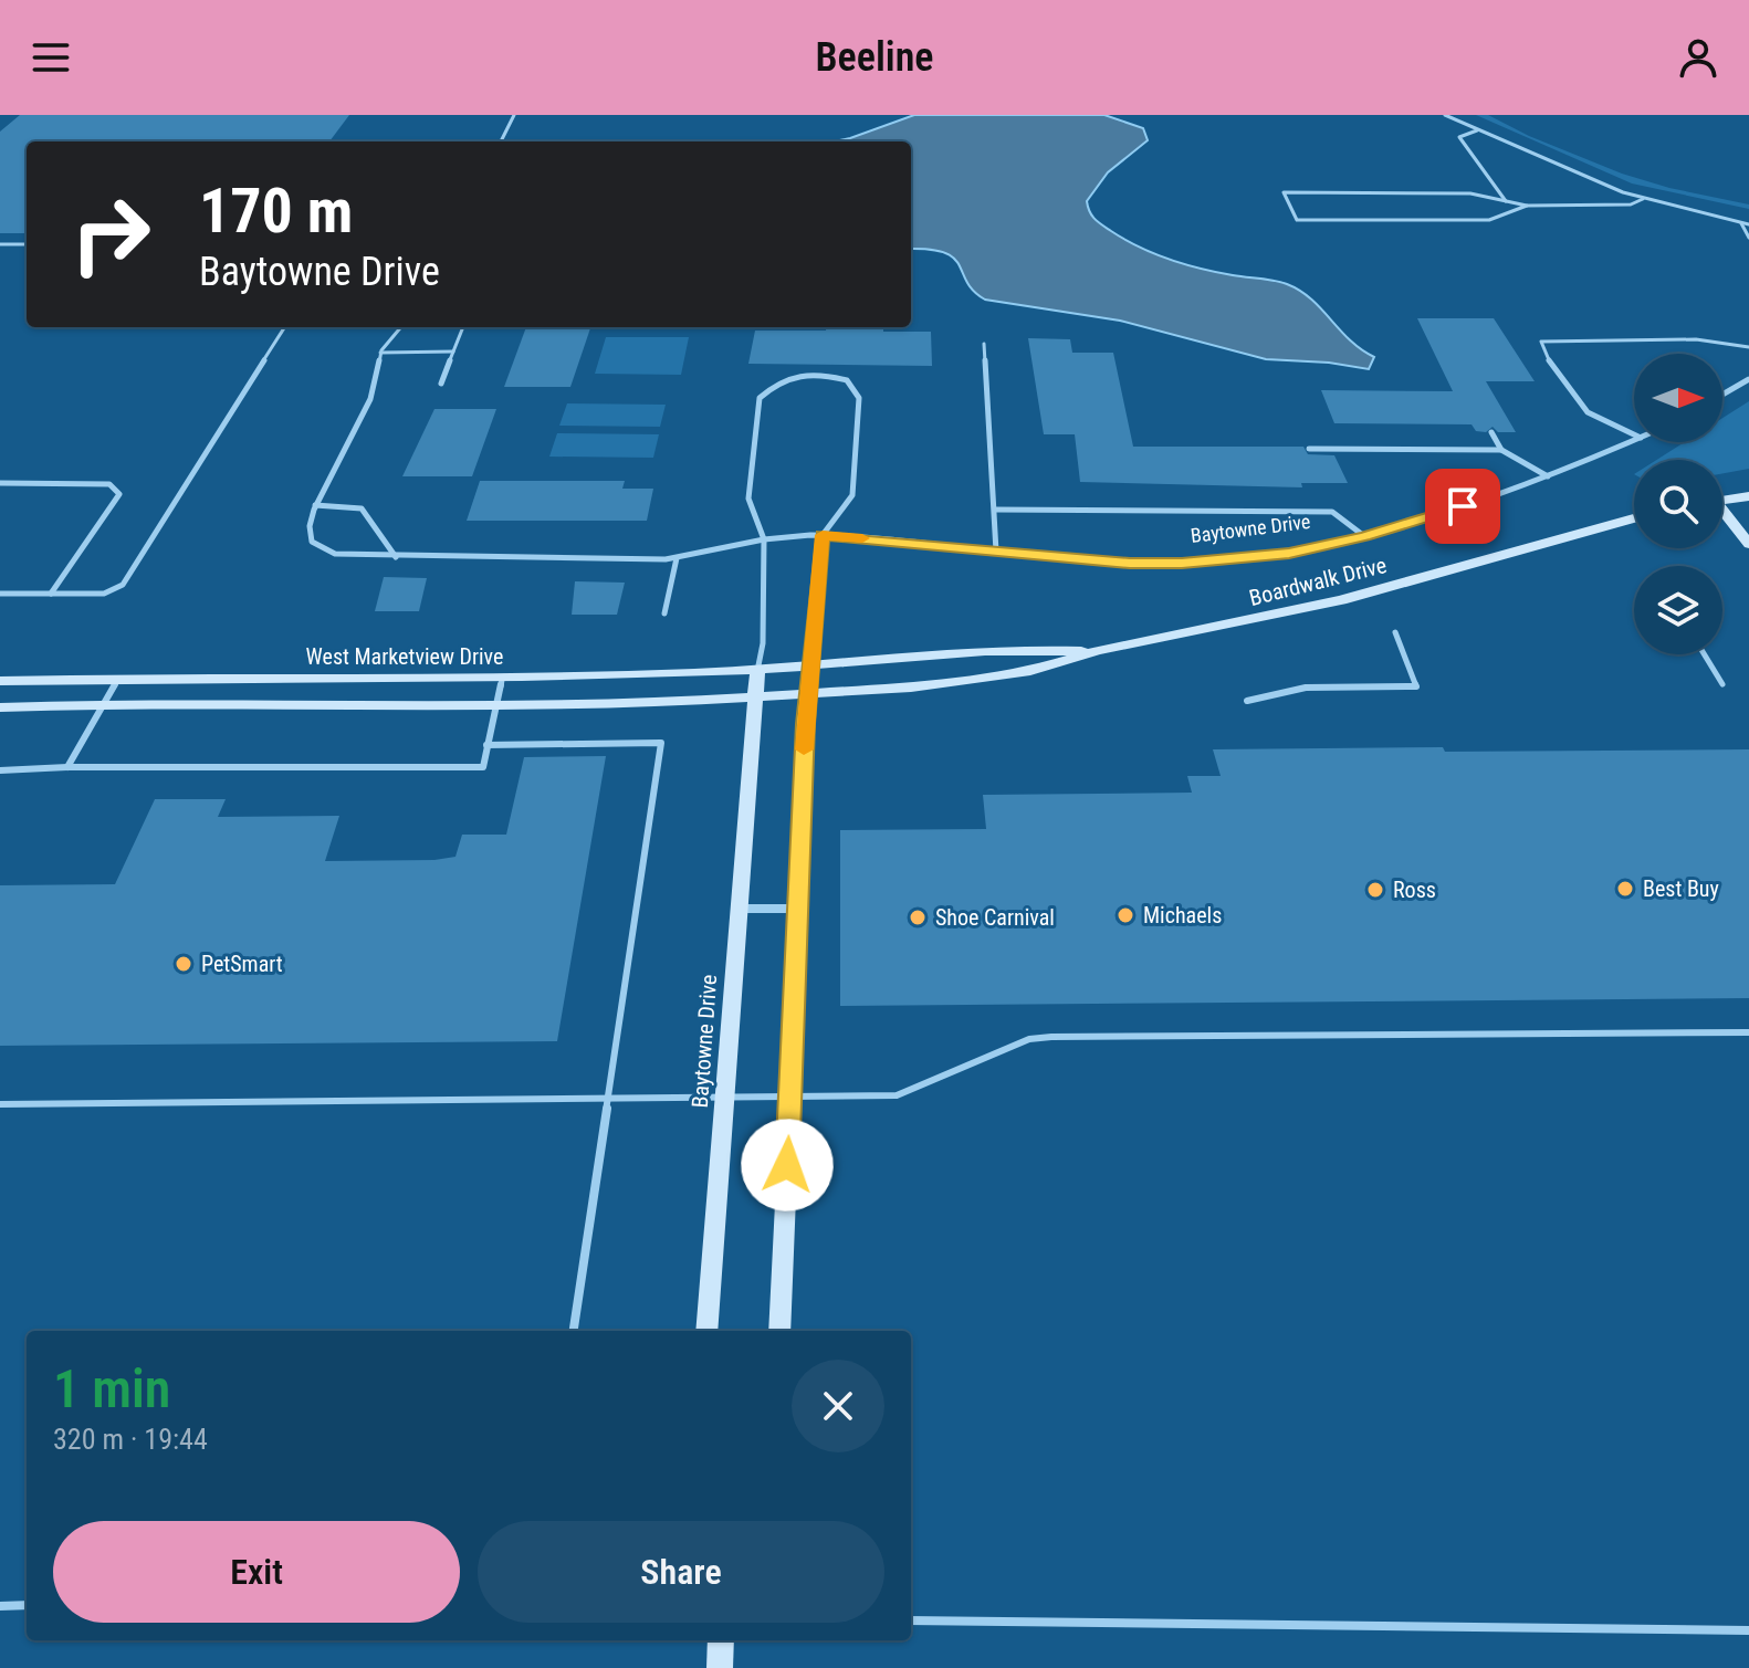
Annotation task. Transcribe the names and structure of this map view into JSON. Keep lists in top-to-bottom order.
{
  "streets": {
    "street": ["Baytowne Drive", "Boardwalk Drive", "West Marketview Drive"]
  },
  "crossings": [
    ["Baytowne Drive", "West Marketview Drive"],
    ["Boardwalk Drive", "West Marketview Drive"]
  ],
  "places": [
    "Best Buy",
    "Ross",
    "Michaels",
    "Shoe Carnival",
    "PetSmart"
  ],
  "north": "right",
  "page": {
    "header": "Beeline",
    "turn": ["170 m", "Baytowne Drive"],
    "heading": ["1 min", "320 m · 19:44"],
    "buttons": ["Exit", "Share"]
  }
}
